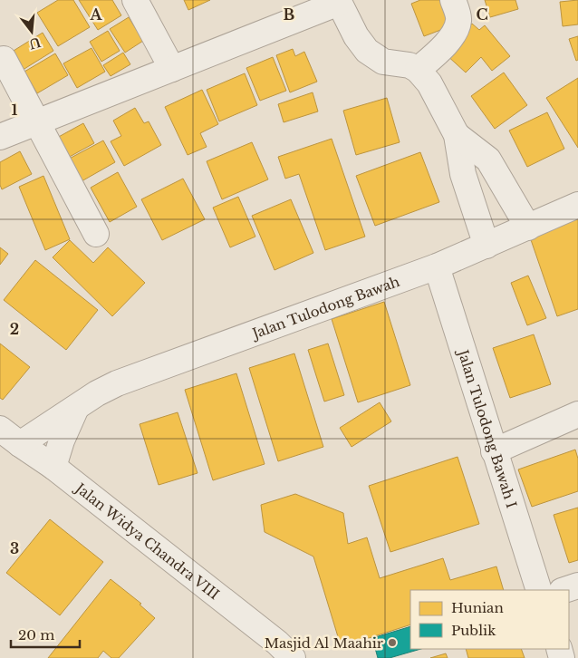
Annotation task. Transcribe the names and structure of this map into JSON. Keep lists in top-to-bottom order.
{
  "streets": {
    "street": ["Jalan Tulodong Bawah", "Jalan Tulodong Bawah I", "Jalan Widya Chandra VIII"]
  },
  "crossings": [
    ["Jalan Tulodong Bawah", "Jalan Tulodong Bawah I"],
    ["Jalan Tulodong Bawah", "Jalan Widya Chandra VIII"]
  ],
  "places": ["Masjid Al Maahir"],
  "legend": ["Hunian", "Publik"],
  "scale_bar": "20 m",
  "north": "bottom",
  "grid": {
    "columns": ["A", "B", "C"],
    "rows": ["1", "2", "3"]
  }
}
